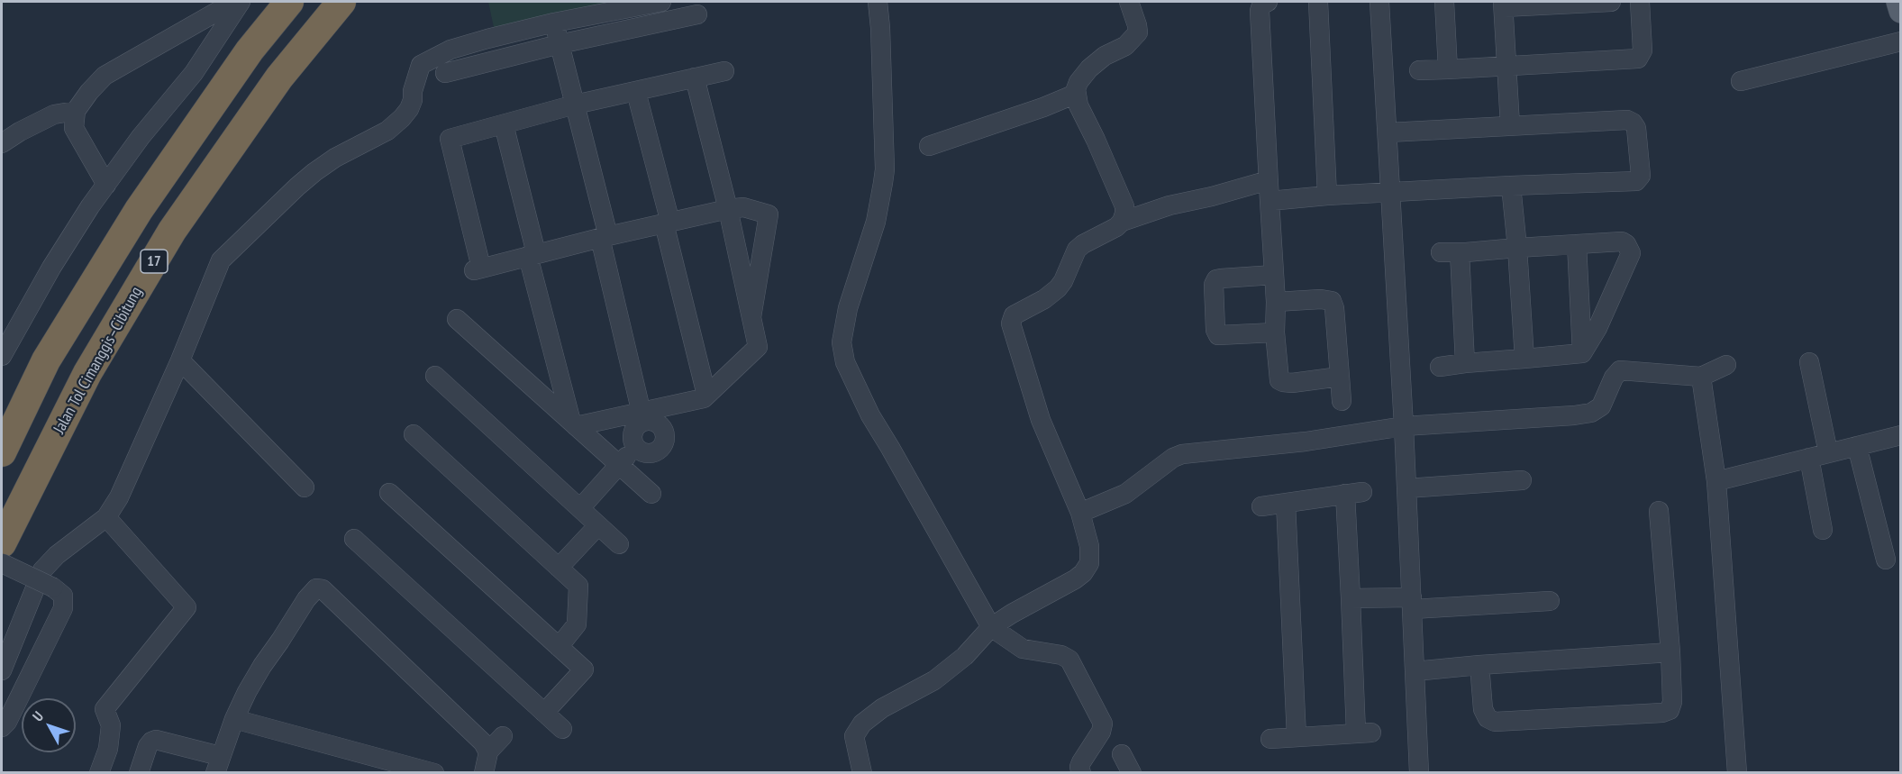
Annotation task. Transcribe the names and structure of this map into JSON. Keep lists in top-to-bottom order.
{
  "streets": {
    "highway": ["17", "Jalan Tol Cimanggis–Cibitung"]
  },
  "north": "top left"
}
